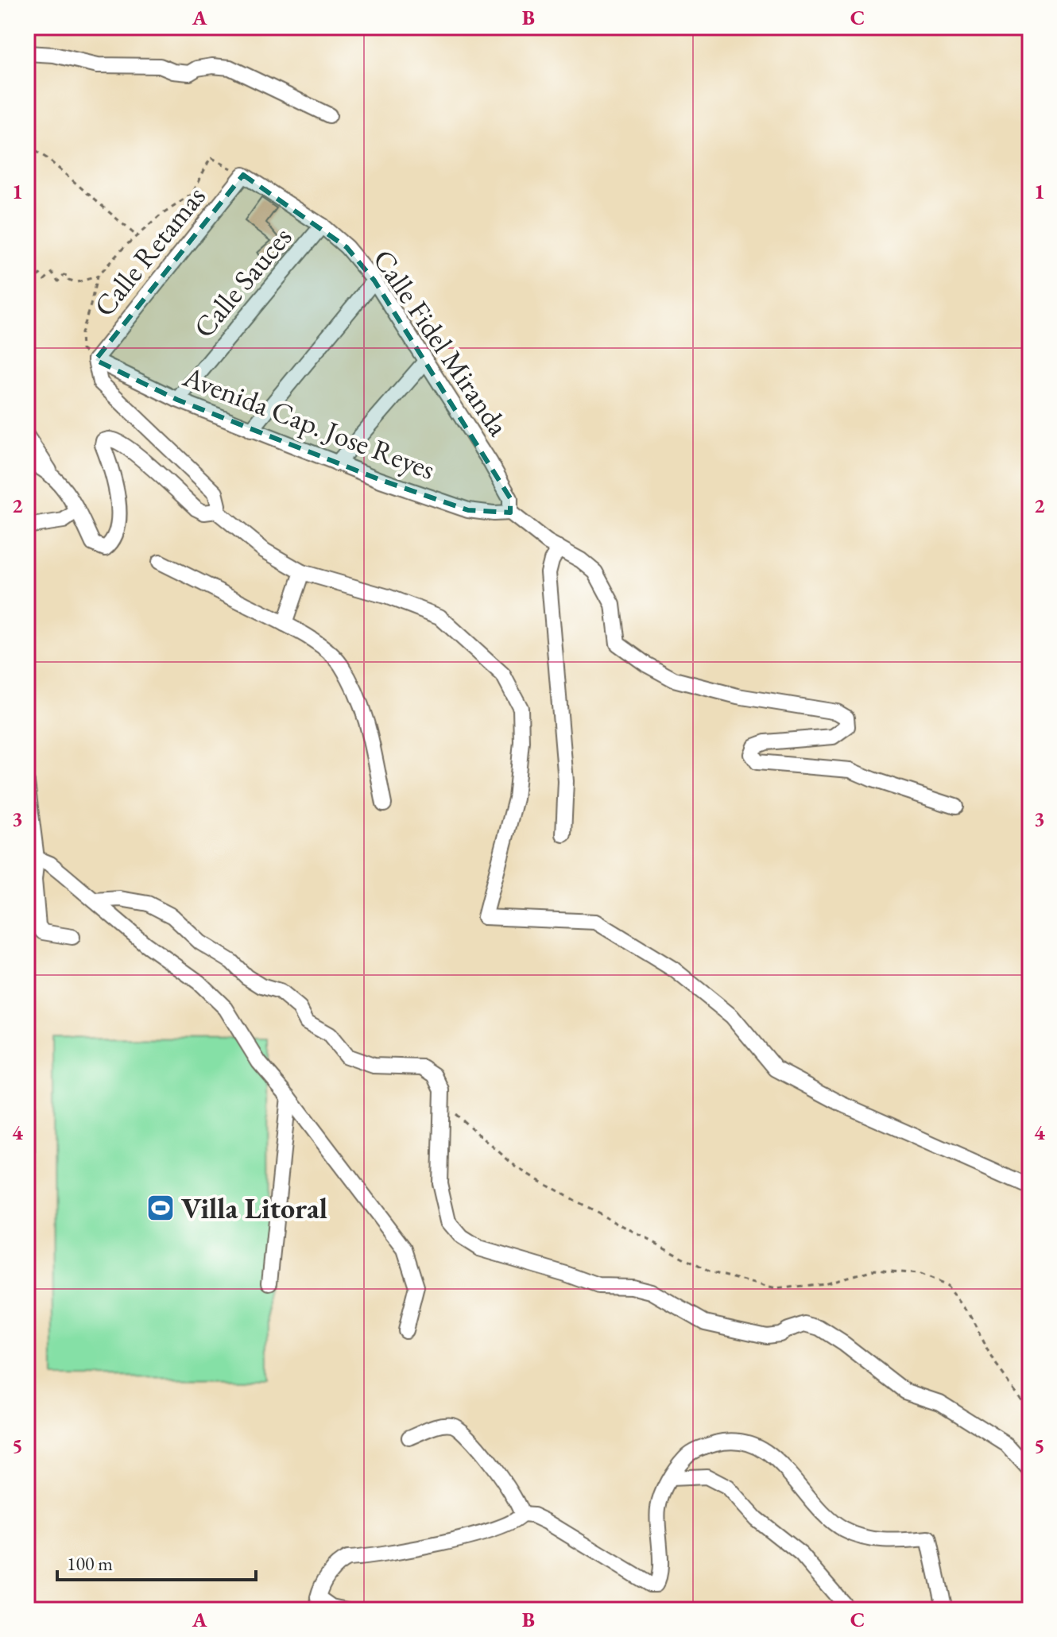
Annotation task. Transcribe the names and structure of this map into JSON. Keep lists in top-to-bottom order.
{
  "streets": {
    "street": [
      "Calle Retamas",
      "Calle Sauces",
      "Calle Fidel Miranda",
      "Avenida Cap. Jose Reyes"
    ]
  },
  "crossings": [
    ["Calle Retamas", "Calle Fidel Miranda"],
    ["Calle Retamas", "Avenida Cap. Jose Reyes"],
    ["Calle Sauces", "Calle Fidel Miranda"],
    ["Calle Sauces", "Avenida Cap. Jose Reyes"],
    ["Calle Fidel Miranda", "Avenida Cap. Jose Reyes"]
  ],
  "places": {
    "sports": ["Villa Litoral"]
  },
  "scale_bar": "100 m",
  "grid": {
    "columns": ["A", "B", "C"],
    "rows": [
      "1",
      "2",
      "3",
      "4",
      "5"
    ]
  }
}
